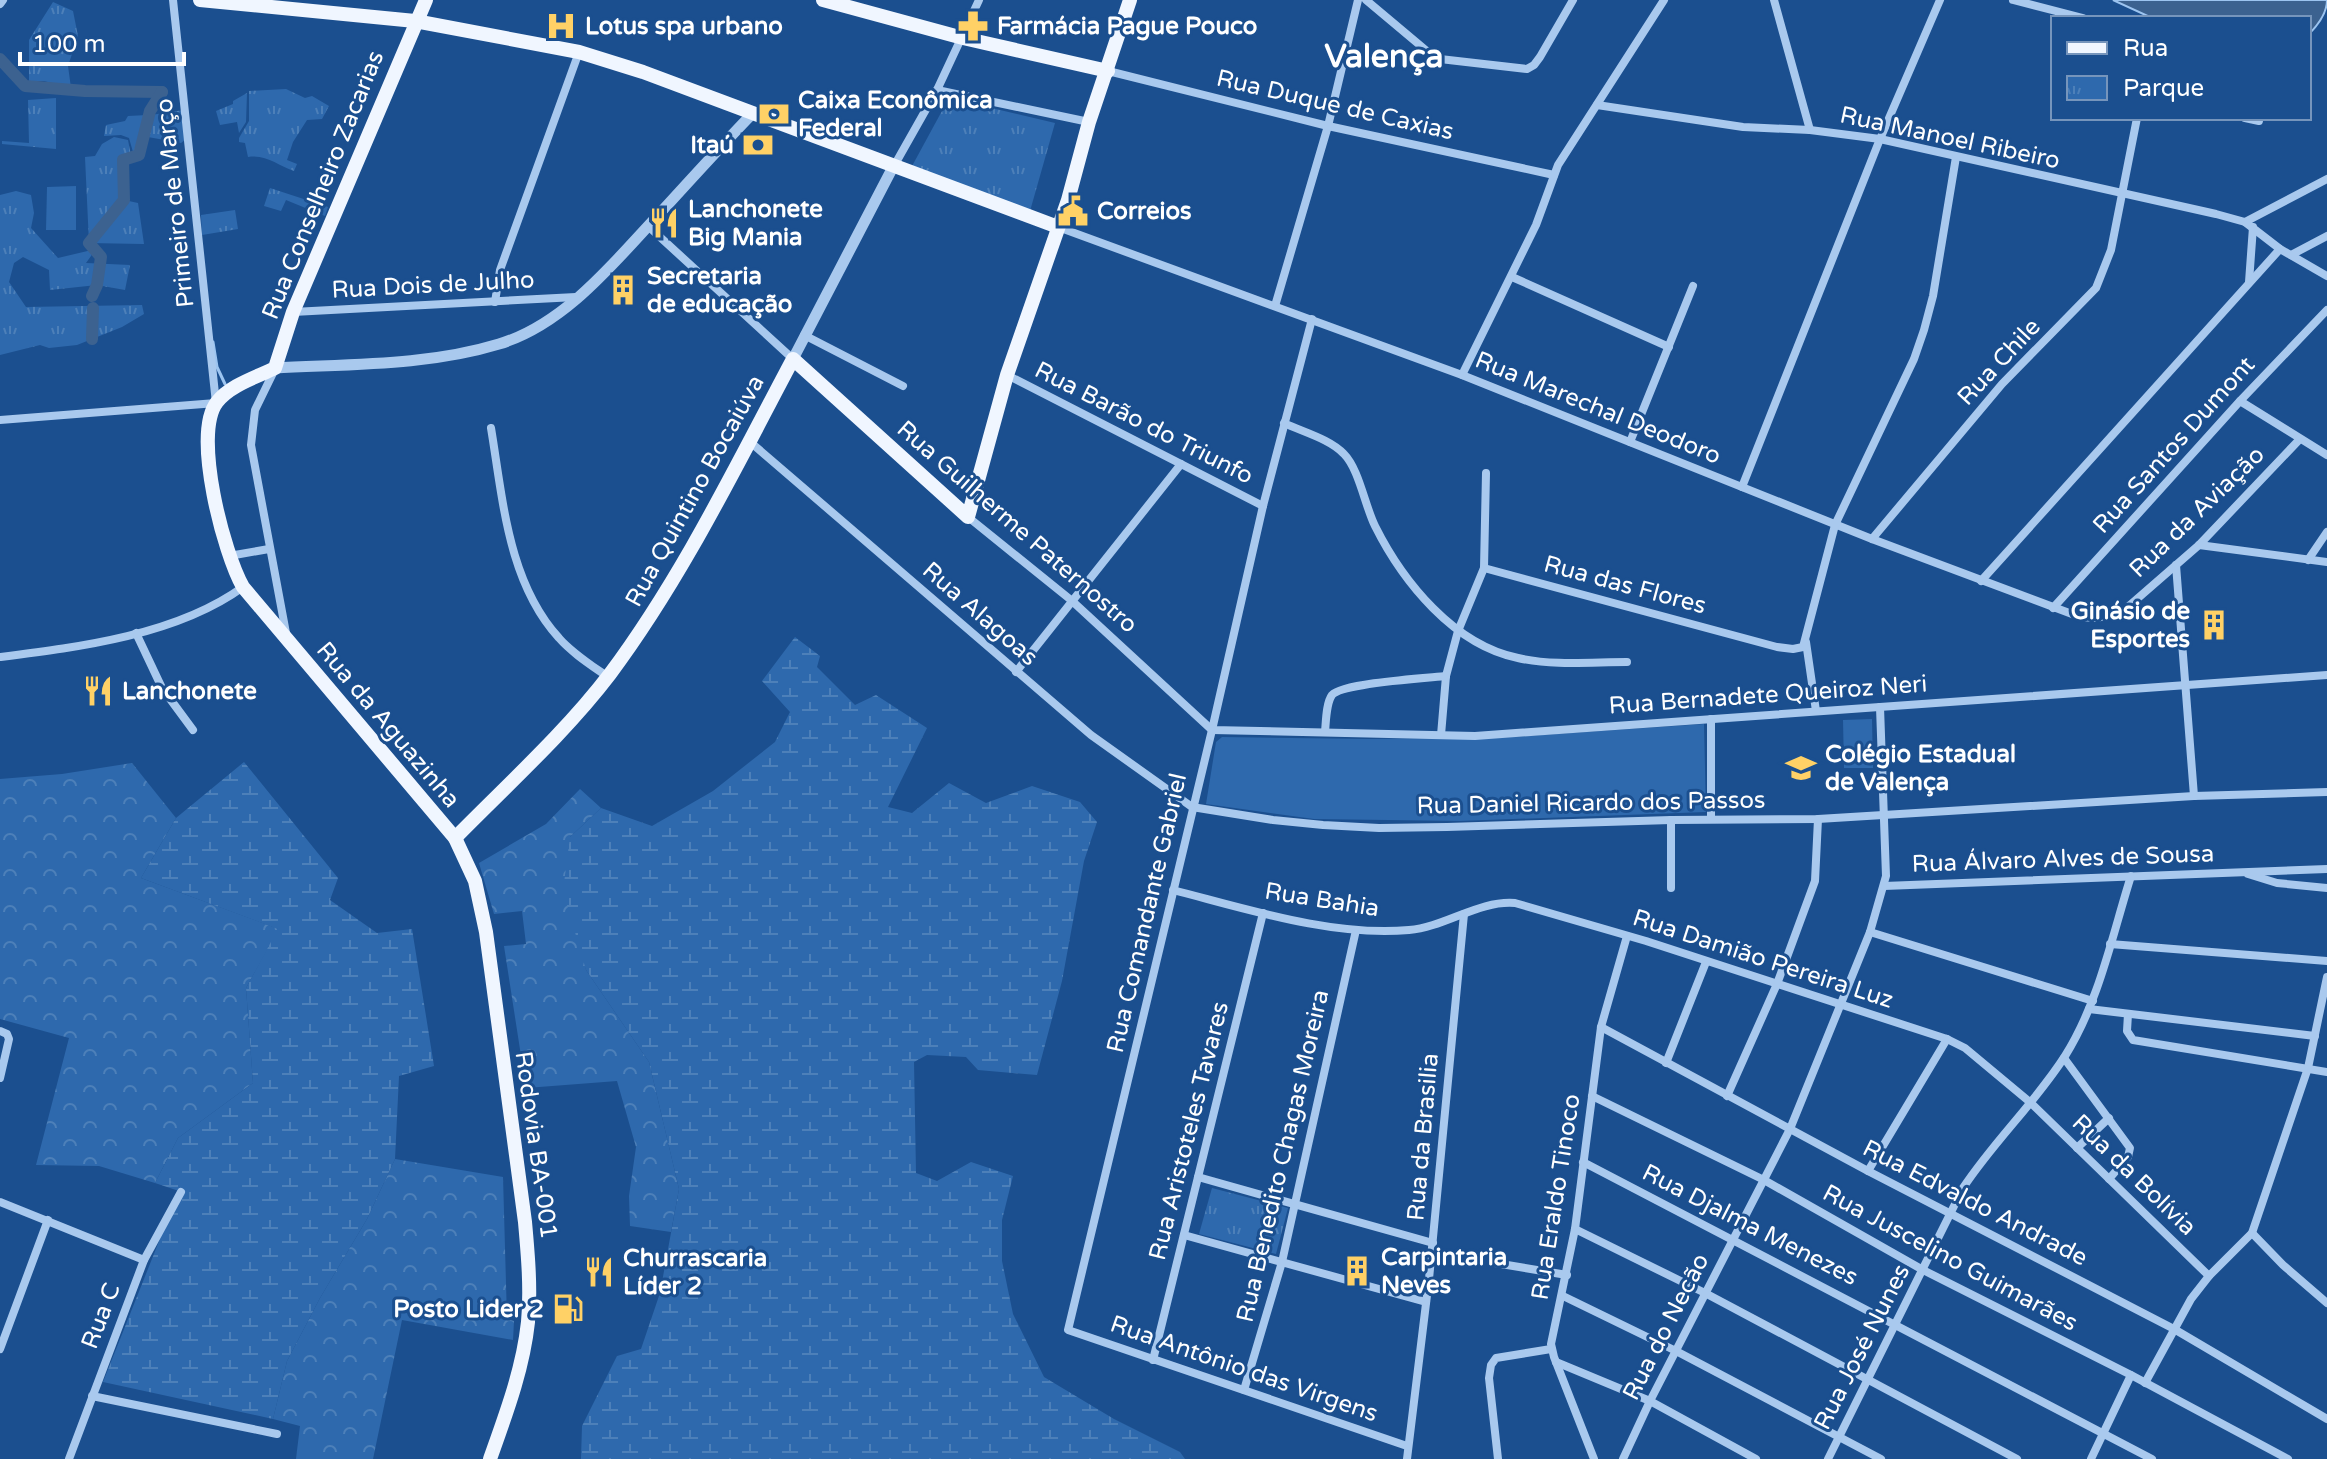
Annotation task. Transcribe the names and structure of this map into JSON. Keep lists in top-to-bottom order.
{
  "streets": {
    "main road": [
      "Rua Conselheiro Zacarias",
      "Rua Quintino Bocaiúva",
      "Rua Guilherme Paternostro",
      "Rua da Aguazinha",
      "Rodovia BA-001"
    ],
    "street": [
      "Rua Duque de Caxias",
      "Rua Manoel Ribeiro",
      "Primeiro de Março",
      "Rua Dois de Julho",
      "Rua Chile",
      "Rua Marechal Deodoro",
      "Rua Barão do Triunfo",
      "Rua Santos Dumont",
      "Rua da Aviação",
      "Rua das Flores",
      "Rua Alagoas",
      "Rua Bernadete Queiroz Neri",
      "Rua Daniel Ricardo dos Passos",
      "Rua Álvaro Alves de Sousa",
      "Rua Bahia",
      "Rua Comandante Gabriel",
      "Rua Damião Pereira Luz",
      "Rua Aristoteles Tavares",
      "Rua da Brasilia",
      "Rua Benedito Chagas Moreira",
      "Rua da Bolívia",
      "Rua Eraldo Tinoco",
      "Rua Edvaldo Andrade",
      "Rua Djalma Menezes",
      "Rua Juscelino Guimarães",
      "Rua C",
      "Rua do Necão",
      "Rua José Nunes",
      "Rua Antônio das Virgens"
    ]
  },
  "crossings": [
    ["Rua Manoel Ribeiro", "Rua Chile"],
    ["Rua Conselheiro Zacarias", "Rua Dois de Julho"],
    ["Primeiro de Março", "Rua da Aguazinha"],
    ["Rua Chile", "Rua Marechal Deodoro"],
    ["Rua Marechal Deodoro", "Rua Santos Dumont"],
    ["Rua Marechal Deodoro", "Rua da Aviação"],
    ["Rua Marechal Deodoro", "Rua Comandante Gabriel"],
    ["Rua Barão do Triunfo", "Rua Comandante Gabriel"],
    ["Rua Quintino Bocaiúva", "Rua Guilherme Paternostro"],
    ["Rua Quintino Bocaiúva", "Rua Alagoas"],
    ["Rua Quintino Bocaiúva", "Rua da Aguazinha"],
    ["Rua Quintino Bocaiúva", "Rodovia BA-001"],
    ["Rua Guilherme Paternostro", "Rua Bernadete Queiroz Neri"],
    ["Rua Guilherme Paternostro", "Rua Comandante Gabriel"],
    ["Rua Alagoas", "Rua Daniel Ricardo dos Passos"],
    ["Rua Alagoas", "Rua Comandante Gabriel"],
    ["Rua Bernadete Queiroz Neri", "Rua Comandante Gabriel"],
    ["Rua Bernadete Queiroz Neri", "Rua do Necão"],
    ["Rua da Aguazinha", "Rodovia BA-001"],
    ["Rua Daniel Ricardo dos Passos", "Rua Comandante Gabriel"],
    ["Rua Daniel Ricardo dos Passos", "Rua do Necão"],
    ["Rua Álvaro Alves de Sousa", "Rua do Necão"],
    ["Rua Álvaro Alves de Sousa", "Rua José Nunes"],
    ["Rua Bahia", "Rua Comandante Gabriel"],
    ["Rua Bahia", "Rua Damião Pereira Luz"],
    ["Rua Bahia", "Rua Aristoteles Tavares"],
    ["Rua Bahia", "Rua da Brasilia"],
    ["Rua Bahia", "Rua Benedito Chagas Moreira"],
    ["Rua Comandante Gabriel", "Rua Antônio das Virgens"],
    ["Rua Damião Pereira Luz", "Rua da Brasilia"],
    ["Rua Damião Pereira Luz", "Rua da Bolívia"],
    ["Rua Damião Pereira Luz", "Rua Eraldo Tinoco"],
    ["Rua Damião Pereira Luz", "Rua do Necão"],
    ["Rua Damião Pereira Luz", "Rua José Nunes"],
    ["Rua Aristoteles Tavares", "Rua Antônio das Virgens"],
    ["Rua da Brasilia", "Rua Antônio das Virgens"],
    ["Rua Benedito Chagas Moreira", "Rua Antônio das Virgens"],
    ["Rua da Bolívia", "Rua José Nunes"],
    ["Rua Eraldo Tinoco", "Rua Edvaldo Andrade"],
    ["Rua Eraldo Tinoco", "Rua Djalma Menezes"],
    ["Rua Eraldo Tinoco", "Rua Juscelino Guimarães"],
    ["Rua Edvaldo Andrade", "Rua do Necão"],
    ["Rua Edvaldo Andrade", "Rua José Nunes"],
    ["Rua Djalma Menezes", "Rua do Necão"],
    ["Rua Djalma Menezes", "Rua José Nunes"],
    ["Rua Juscelino Guimarães", "Rua do Necão"],
    ["Rua Juscelino Guimarães", "Rua José Nunes"]
  ],
  "districts": ["Valença"],
  "places": {
    "hospital": ["Lotus spa urbano"],
    "pharmacy": ["Farmácia Pague Pouco"],
    "bank": ["Caixa Econômica Federal", "Itaú"],
    "public building": ["Correios"],
    "restaurant": ["Lanchonete Big Mania", "Lanchonete", "Churrascaria Líder 2"],
    "building": ["Secretaria de educação", "Ginásio de Esportes", "Carpintaria Neves"],
    "school or university": ["Colégio Estadual de Valença"],
    "fuel station": ["Posto Lider 2"]
  },
  "legend": ["Rua", "Parque"],
  "scale_bar": "100 m"
}
